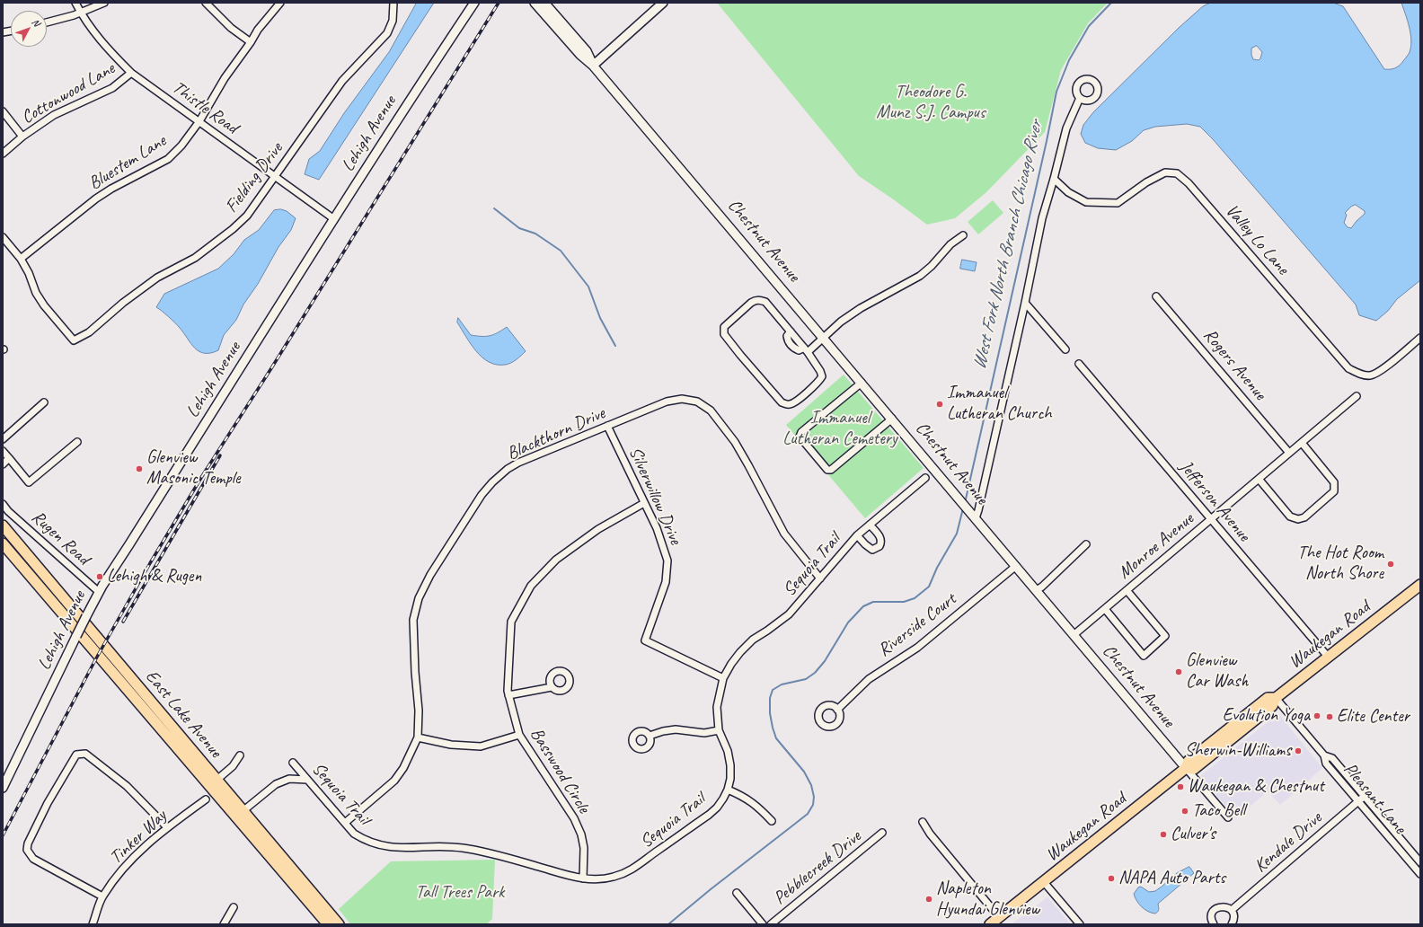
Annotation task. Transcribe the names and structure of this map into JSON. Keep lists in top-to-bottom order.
{
  "streets": {
    "main road": ["Waukegan Road", "East Lake Avenue"],
    "street": [
      "Cottonwood Lane",
      "Thistle Road",
      "Lehigh Avenue",
      "Bluestem Lane",
      "Fielding Drive",
      "Valley Lo Lane",
      "Chestnut Avenue",
      "Rogers Avenue",
      "Blackthorn Drive",
      "Silverwillow Drive",
      "Jefferson Avenue",
      "Rugen Road",
      "Monroe Avenue",
      "Sequoia Trail",
      "Riverside Court",
      "Basswood Circle",
      "Pleasant Lane",
      "Tinker Way",
      "Kendale Drive",
      "Pebblecreek Drive"
    ]
  },
  "crossings": [
    ["Cottonwood Lane", "Thistle Road"],
    ["Thistle Road", "Lehigh Avenue"],
    ["Thistle Road", "Bluestem Lane"],
    ["Thistle Road", "Fielding Drive"],
    ["Lehigh Avenue", "Rugen Road"],
    ["Bluestem Lane", "Fielding Drive"],
    ["Chestnut Avenue", "Monroe Avenue"],
    ["Chestnut Avenue", "Riverside Court"],
    ["Chestnut Avenue", "Waukegan Road"],
    ["Rogers Avenue", "Monroe Avenue"],
    ["Blackthorn Drive", "Silverwillow Drive"],
    ["Blackthorn Drive", "Sequoia Trail"],
    ["Silverwillow Drive", "Sequoia Trail"],
    ["Silverwillow Drive", "Basswood Circle"],
    ["Jefferson Avenue", "Monroe Avenue"],
    ["Jefferson Avenue", "Waukegan Road"],
    ["Sequoia Trail", "Basswood Circle"],
    ["Waukegan Road", "Pleasant Lane"],
    ["Pleasant Lane", "Kendale Drive"]
  ],
  "water": ["West Fork North Branch Chicago River"],
  "parks": ["Theodore G. Munz S.J. Campus", "Immanuel Lutheran Cemetery", "Tall Trees Park"],
  "places": [
    "Immanuel Lutheran Church",
    "Glenview Masonic Temple",
    "The Hot Room North Shore",
    "Lehigh & Rugen",
    "Glenview Car Wash",
    "Evolution Yoga",
    "Elite Center",
    "Sherwin-Williams",
    "Waukegan & Chestnut",
    "Taco Bell",
    "Culver's",
    "NAPA Auto Parts",
    "Napleton Hyundai Glenview"
  ],
  "north": "top right"
}
